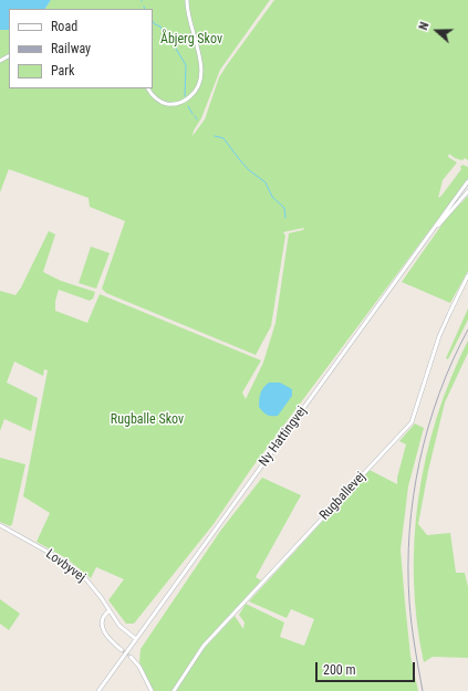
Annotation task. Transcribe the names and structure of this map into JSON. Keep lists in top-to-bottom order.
{
  "streets": {
    "street": ["Ny Hattingvej", "Rugballevej", "Lovbyvej"]
  },
  "crossings": [
    ["Ny Hattingvej", "Lovbyvej"]
  ],
  "parks": ["Åbjerg Skov", "Rugballe Skov"],
  "legend": ["Road", "Railway", "Park"],
  "scale_bar": "200 m",
  "north": "left"
}
